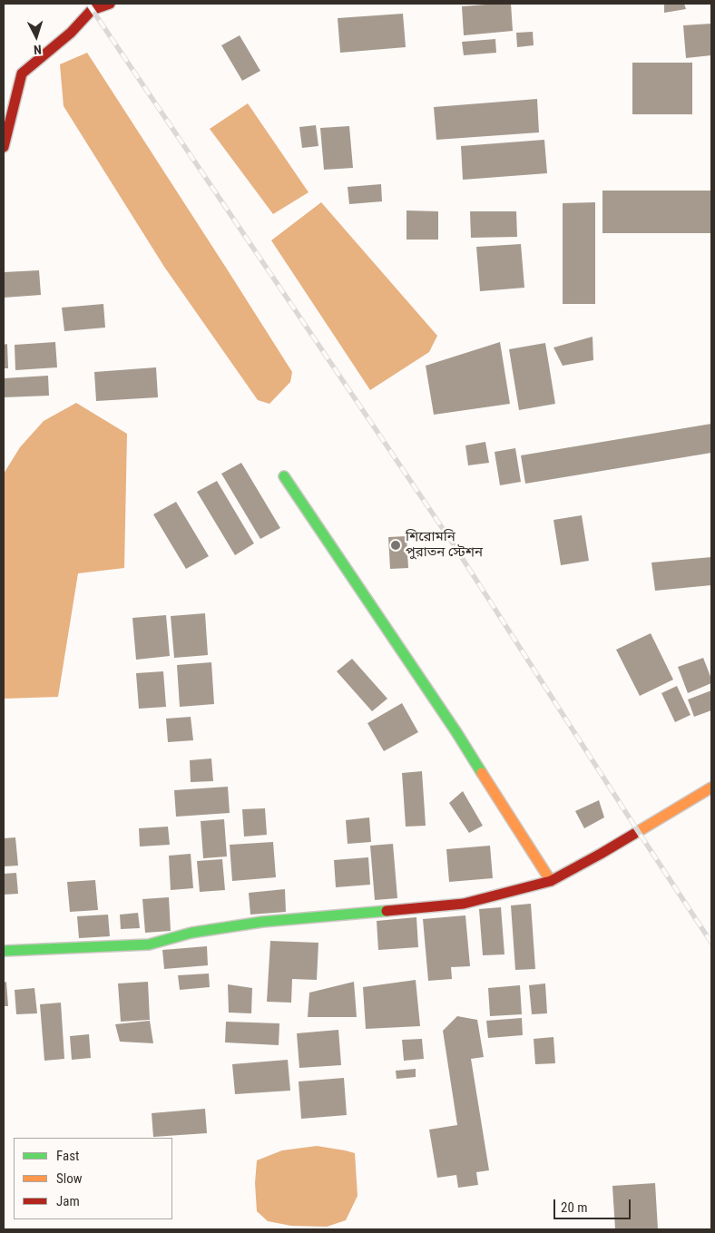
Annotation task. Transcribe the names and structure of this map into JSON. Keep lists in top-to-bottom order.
{
  "places": ["শিরোমনি পুরাতন স্টেশন"],
  "legend": ["Fast", "Slow", "Jam"],
  "scale_bar": "20 m",
  "north": "bottom"
}
